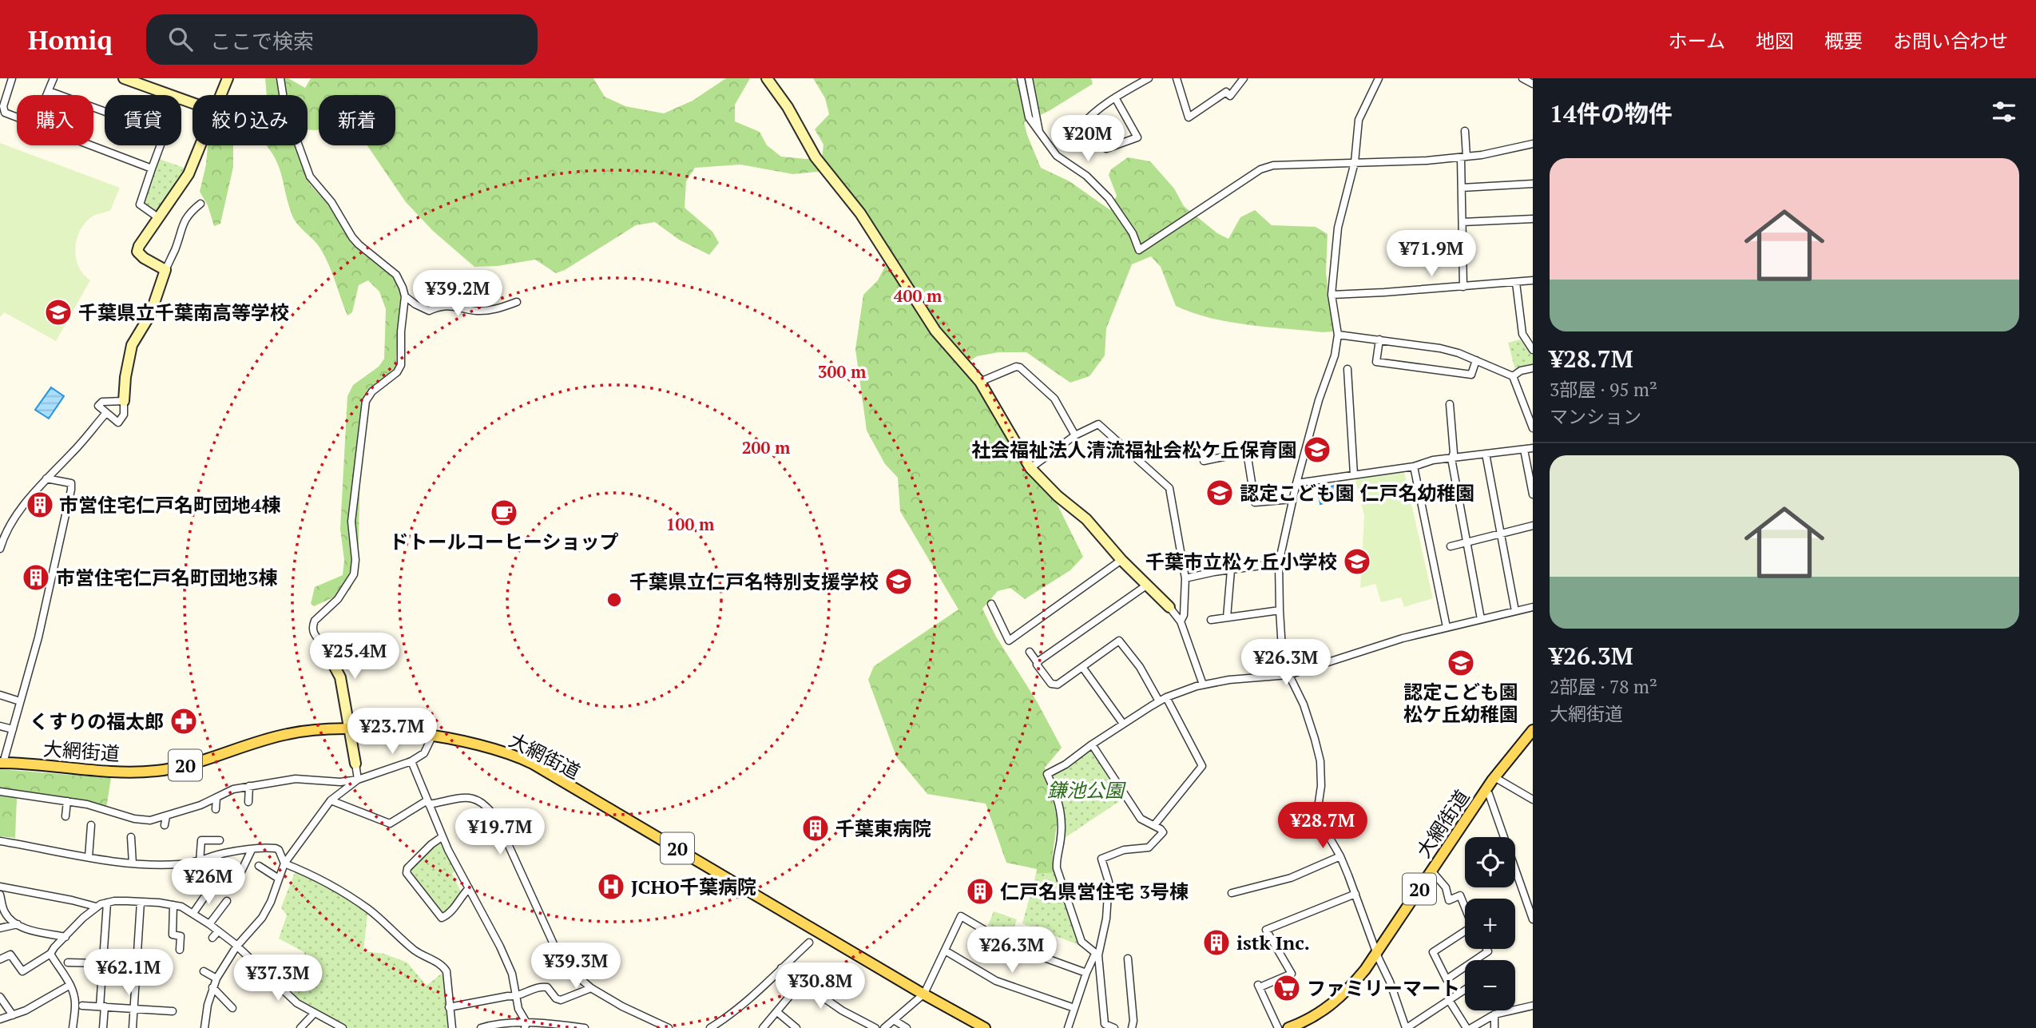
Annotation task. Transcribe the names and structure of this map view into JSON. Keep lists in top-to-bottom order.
{
  "streets": {
    "main road": ["大網街道", "20"]
  },
  "parks": ["鎌池公園"],
  "places": {
    "school or university": [
      "千葉県立千葉南高等学校",
      "社会福祉法人清流福祉会松ケ丘保育園",
      "認定こども園 仁戸名幼稚園",
      "千葉市立松ヶ丘小学校",
      "千葉県立仁戸名特別支援学校",
      "認定こども園 松ケ丘幼稚園"
    ],
    "building": [
      "市営住宅仁戸名町団地4棟",
      "市営住宅仁戸名町団地3棟",
      "千葉東病院",
      "仁戸名県営住宅 3号棟",
      "istk Inc."
    ],
    "cafe": ["ドトールコーヒーショップ"],
    "pharmacy": ["くすりの福太郎"],
    "hospital": ["JCHO千葉病院"],
    "supermarket": ["ファミリーマート"]
  },
  "page": {
    "header": "Homiq",
    "search": "ここで検索",
    "nav": [
      "ホーム",
      "地図",
      "概要",
      "お問い合わせ"
    ],
    "heading": "14件の物件",
    "chip": [
      "購入",
      "賃貸",
      "絞り込み",
      "新着"
    ],
    "price": [
      "¥20M",
      "¥71.9M",
      "¥39.2M",
      "¥25.4M",
      "¥26.3M",
      "¥23.7M",
      "¥28.7M",
      "¥19.7M",
      "¥26M",
      "¥26.3M",
      "¥39.3M",
      "¥62.1M",
      "¥37.3M",
      "¥30.8M"
    ],
    "list": [
      {
        "name": "¥28.7M",
        "note": "3部屋 · 95 m² · マンション"
      },
      {
        "name": "¥26.3M",
        "note": "2部屋 · 78 m² · 大網街道"
      }
    ],
    "map_buttons": ["+", "−"]
  },
  "rings": [
    "400 m",
    "300 m",
    "200 m",
    "100 m"
  ]
}
